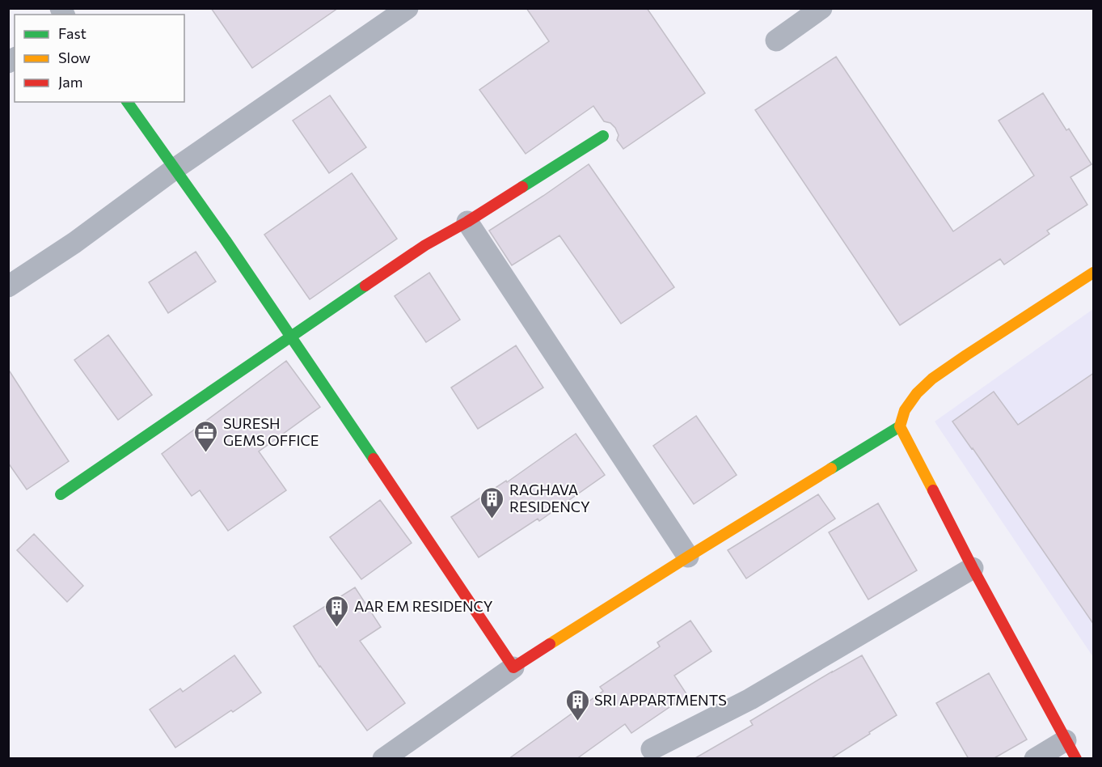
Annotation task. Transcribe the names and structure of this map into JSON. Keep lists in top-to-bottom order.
{
  "places": {
    "office": ["SURESH GEMS OFFICE"],
    "building": ["RAGHAVA RESIDENCY", "AAR EM RESIDENCY", "SRI APPARTMENTS"]
  },
  "legend": ["Fast", "Slow", "Jam"]
}
